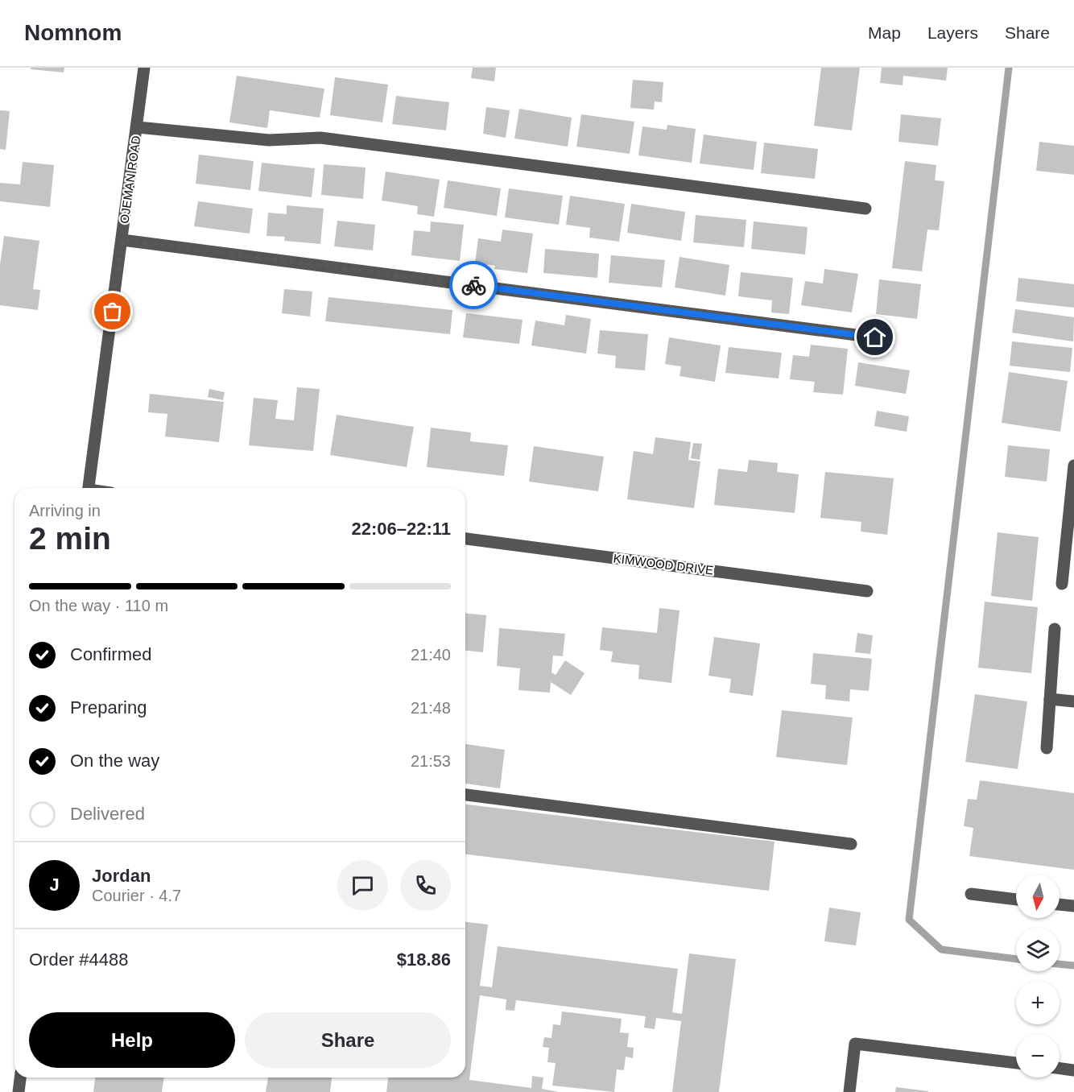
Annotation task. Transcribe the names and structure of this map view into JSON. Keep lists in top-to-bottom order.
{
  "streets": {
    "street": ["OJEMAN ROAD", "KIMWOOD DRIVE"]
  },
  "north": "bottom",
  "page": {
    "header": "Nomnom",
    "nav": ["Map", "Layers", "Share"],
    "heading": ["2 min", "Arriving in", "22:06–22:11"],
    "panel": [
      "Jordan",
      "Courier · 4.7",
      "Order #4488",
      "$18.86"
    ],
    "bar": "On the way · 110 m",
    "list": [
      ["Confirmed", "21:40"],
      ["Preparing", "21:48"],
      ["On the way", "21:53"],
      "Delivered"
    ],
    "round": "J",
    "map_buttons": ["+", "−"],
    "buttons": ["Help", "Share"]
  }
}
